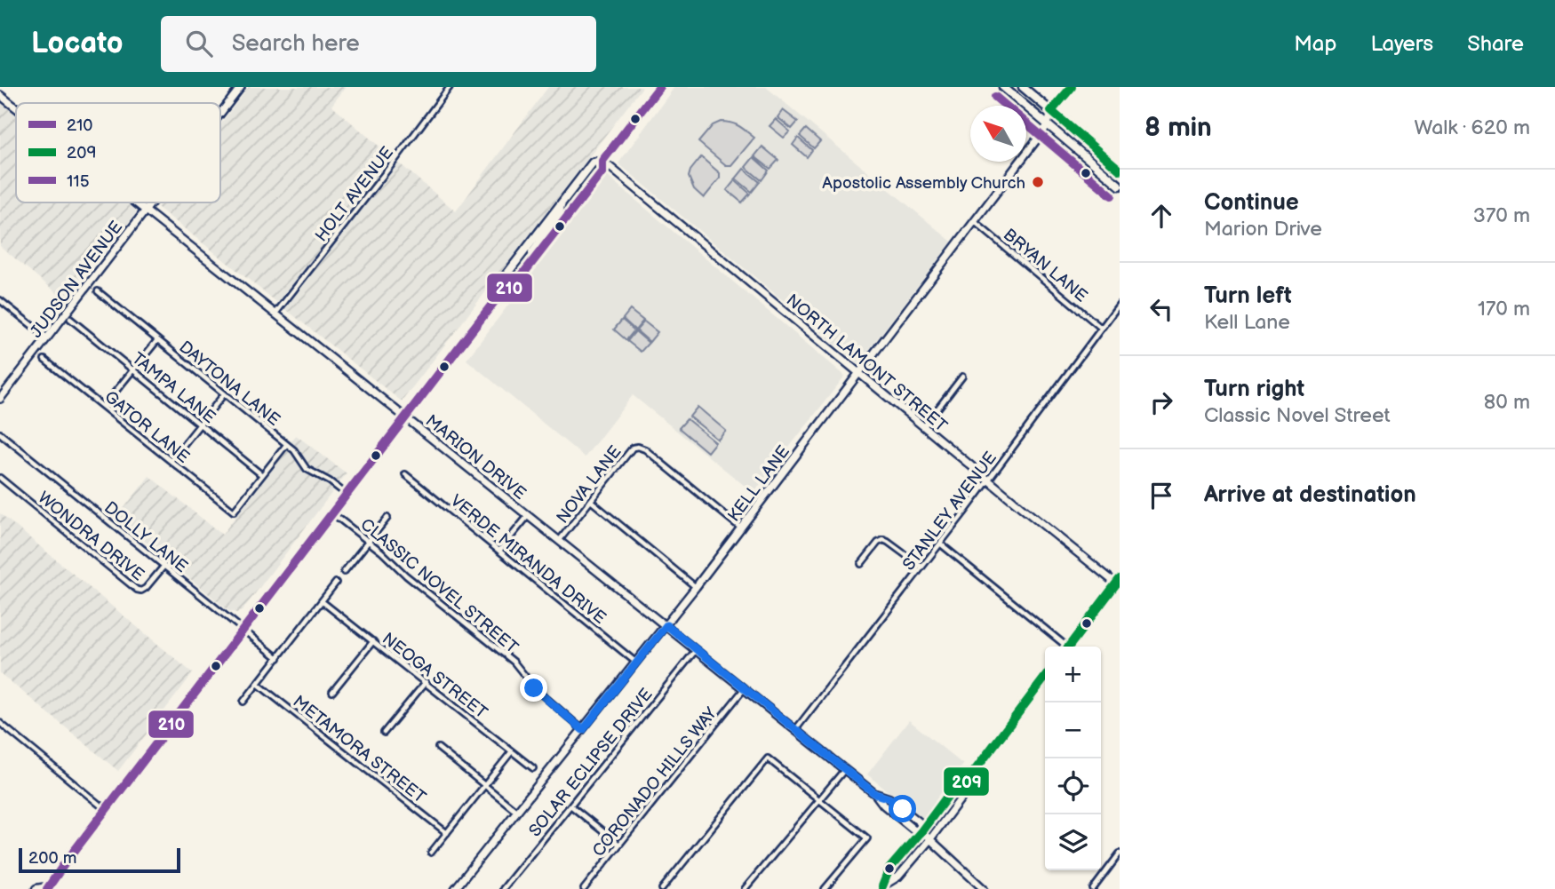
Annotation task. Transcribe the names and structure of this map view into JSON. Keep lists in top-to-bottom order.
{
  "streets": {
    "street": [
      "HOLT AVENUE",
      "BRYAN LANE",
      "JUDSON AVENUE",
      "NORTH LAMONT STREET",
      "DAYTONA LANE",
      "TAMPA LANE",
      "GATOR LANE",
      "MARION DRIVE",
      "KELL LANE",
      "NOVA LANE",
      "STANLEY AVENUE",
      "WONDRA DRIVE",
      "DOLLY LANE",
      "VERDE MIRANDA DRIVE",
      "CLASSIC NOVEL STREET",
      "NEOGA STREET",
      "METAMORA STREET",
      "SOLAR ECLIPSE DRIVE",
      "CORONADO HILLS WAY"
    ]
  },
  "crossings": [
    ["HOLT AVENUE", "MARION DRIVE"],
    ["BRYAN LANE", "KELL LANE"],
    ["BRYAN LANE", "STANLEY AVENUE"],
    ["JUDSON AVENUE", "MARION DRIVE"],
    ["NORTH LAMONT STREET", "KELL LANE"],
    ["NORTH LAMONT STREET", "STANLEY AVENUE"],
    ["TAMPA LANE", "GATOR LANE"],
    ["MARION DRIVE", "KELL LANE"],
    ["MARION DRIVE", "NOVA LANE"],
    ["MARION DRIVE", "STANLEY AVENUE"],
    ["MARION DRIVE", "SOLAR ECLIPSE DRIVE"],
    ["MARION DRIVE", "CORONADO HILLS WAY"],
    ["KELL LANE", "NOVA LANE"],
    ["KELL LANE", "VERDE MIRANDA DRIVE"],
    ["KELL LANE", "CLASSIC NOVEL STREET"],
    ["WONDRA DRIVE", "DOLLY LANE"]
  ],
  "places": ["Apostolic Assembly Church"],
  "lines": ["transit line 210", "transit line 209", "transit line 115"],
  "legend": ["210", "209", "115"],
  "scale_bar": "200 m",
  "north": "top left",
  "page": {
    "header": "Locato",
    "search": "Search here",
    "nav": ["Map", "Layers", "Share"],
    "heading": ["8 min", "Walk · 620 m"],
    "list": [
      ["Continue", "Marion Drive", "370 m"],
      ["Turn left", "Kell Lane", "170 m"],
      ["Turn right", "Classic Novel Street", "80 m"],
      "Arrive at destination"
    ],
    "map_buttons": ["+", "−"],
    "scale": "200 m"
  }
}
